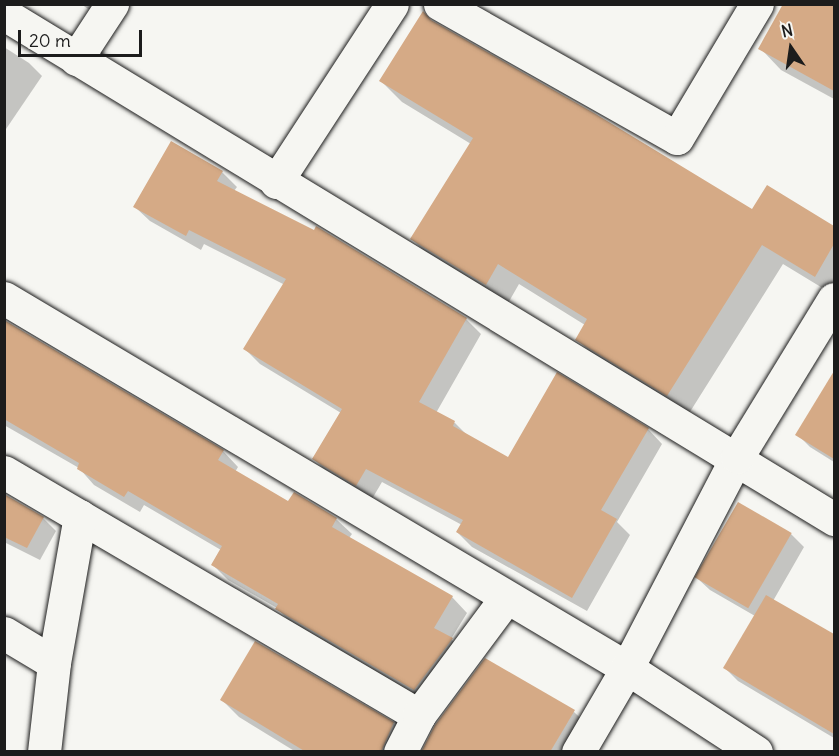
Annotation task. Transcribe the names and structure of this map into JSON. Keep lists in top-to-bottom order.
{
  "scale_bar": "20 m",
  "north": "top"
}
